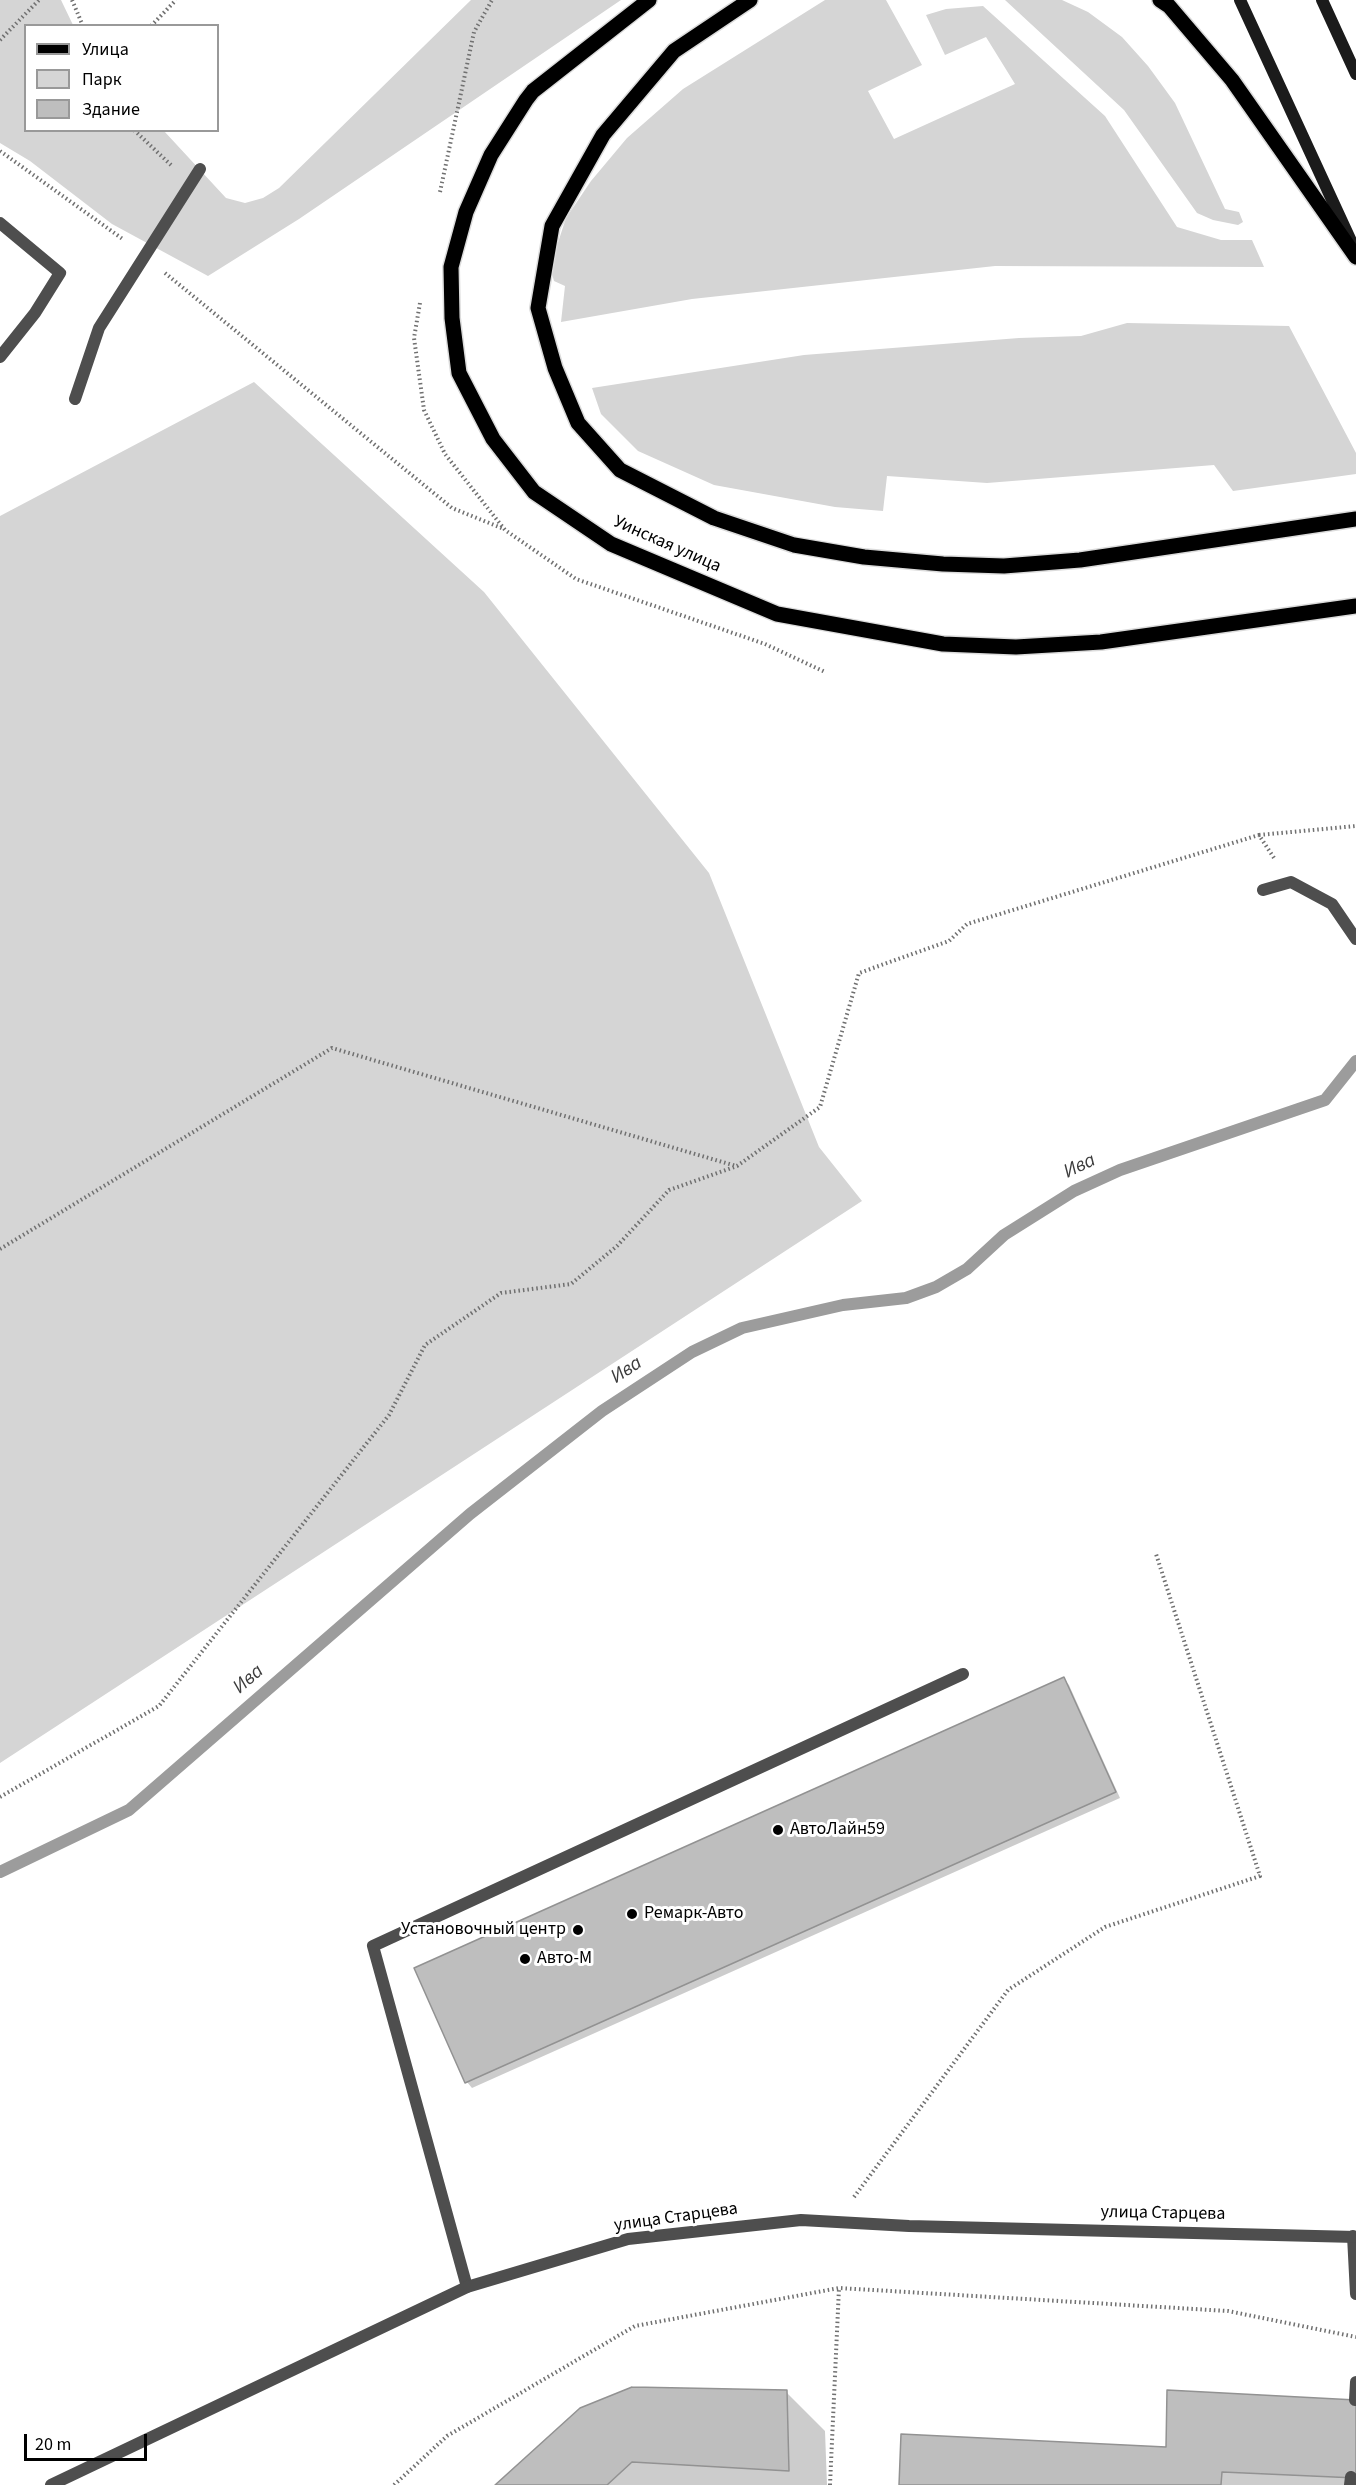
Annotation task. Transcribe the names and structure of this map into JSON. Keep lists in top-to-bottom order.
{
  "streets": {
    "main road": ["Уинская улица"],
    "street": ["улица Старцева"]
  },
  "water": ["Ива"],
  "places": [
    "АвтоЛайн59",
    "Ремарк-Авто",
    "Установочный центр",
    "Авто-М"
  ],
  "legend": ["Улица", "Парк", "Здание"],
  "scale_bar": "20 m"
}
